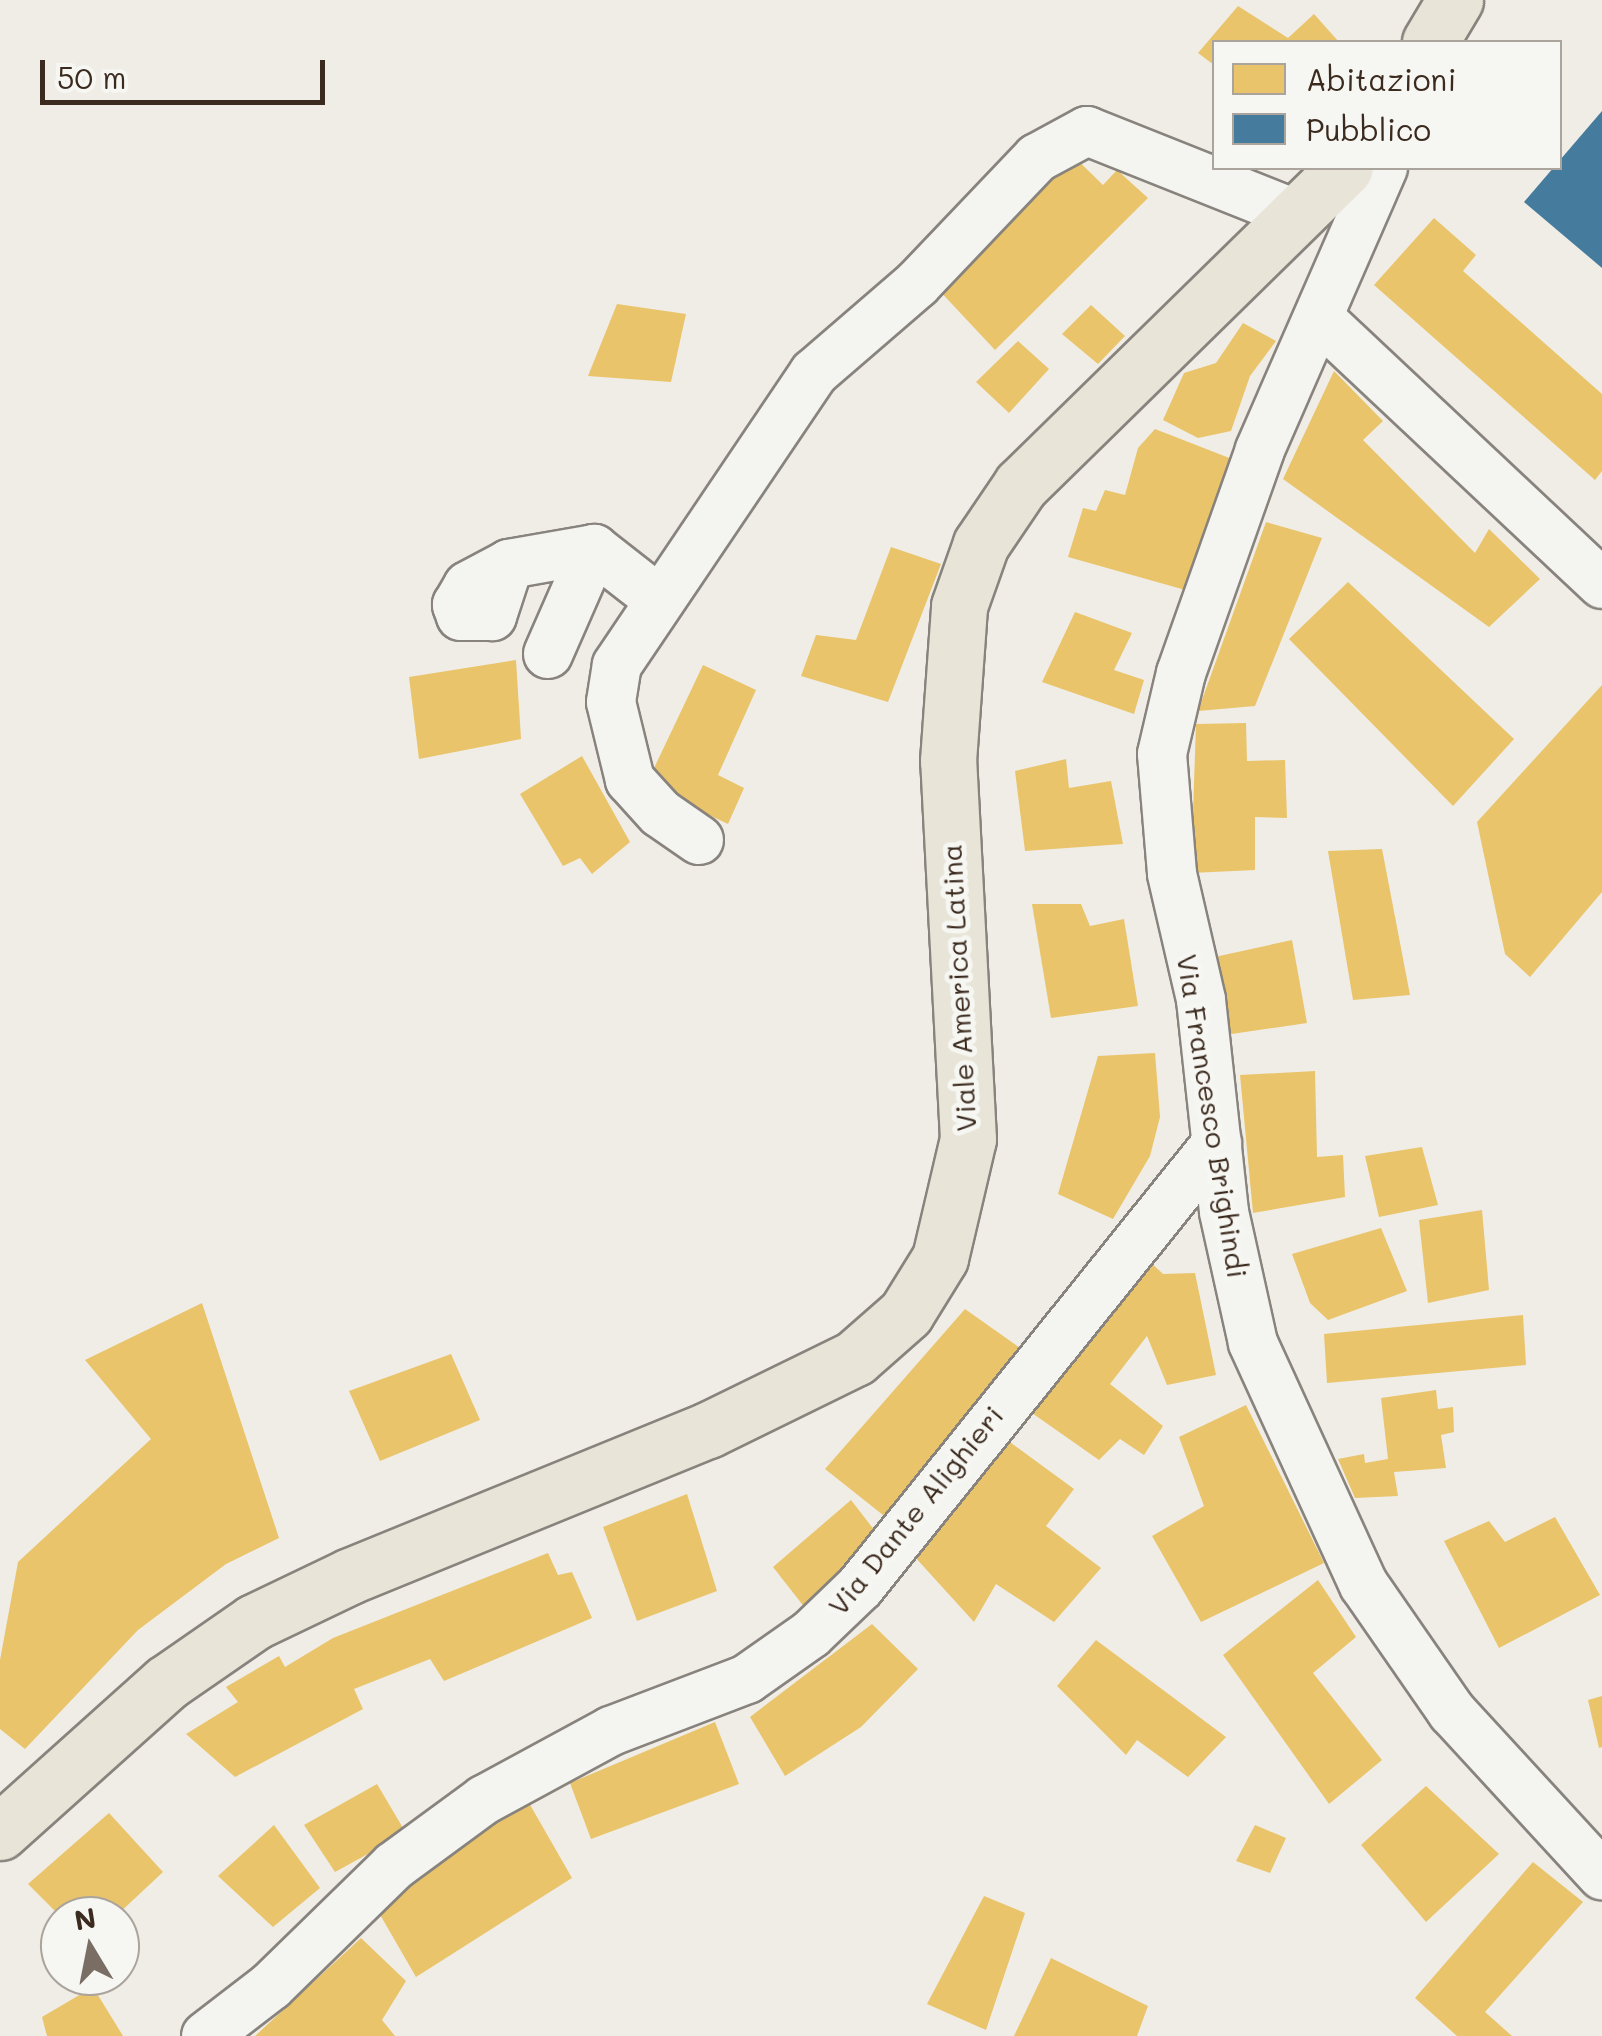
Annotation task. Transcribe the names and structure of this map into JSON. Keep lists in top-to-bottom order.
{
  "streets": {
    "main road": ["Viale America Latina"],
    "street": ["Via Francesco Brighindi", "Via Dante Alighieri"]
  },
  "crossings": [
    ["Via Francesco Brighindi", "Via Dante Alighieri"]
  ],
  "legend": ["Abitazioni", "Pubblico"],
  "scale_bar": "50 m",
  "north": "top"
}
